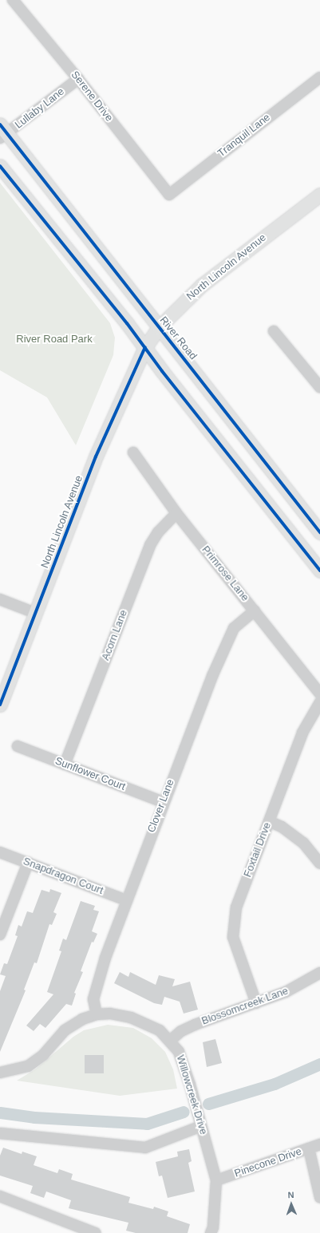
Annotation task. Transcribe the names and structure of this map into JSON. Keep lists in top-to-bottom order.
{
  "streets": {
    "main road": ["North Lincoln Avenue", "River Road"],
    "street": [
      "Serene Drive",
      "Lullaby Lane",
      "Tranquil Lane",
      "Primrose Lane",
      "Acorn Lane",
      "Sunflower Court",
      "Clover Lane",
      "Foxtail Drive",
      "Snapdragon Court",
      "Blossomcreek Lane",
      "Willowcreek Drive",
      "Pinecone Drive"
    ]
  },
  "crossings": [
    ["Serene Drive", "Lullaby Lane"],
    ["Serene Drive", "Tranquil Lane"],
    ["Lullaby Lane", "River Road"],
    ["North Lincoln Avenue", "River Road"],
    ["Primrose Lane", "Acorn Lane"],
    ["Primrose Lane", "Clover Lane"],
    ["Acorn Lane", "Sunflower Court"],
    ["Sunflower Court", "Clover Lane"],
    ["Clover Lane", "Snapdragon Court"],
    ["Clover Lane", "Willowcreek Drive"],
    ["Foxtail Drive", "Blossomcreek Lane"],
    ["Blossomcreek Lane", "Willowcreek Drive"],
    ["Willowcreek Drive", "Pinecone Drive"]
  ],
  "parks": ["River Road Park"],
  "north": "top"
}
